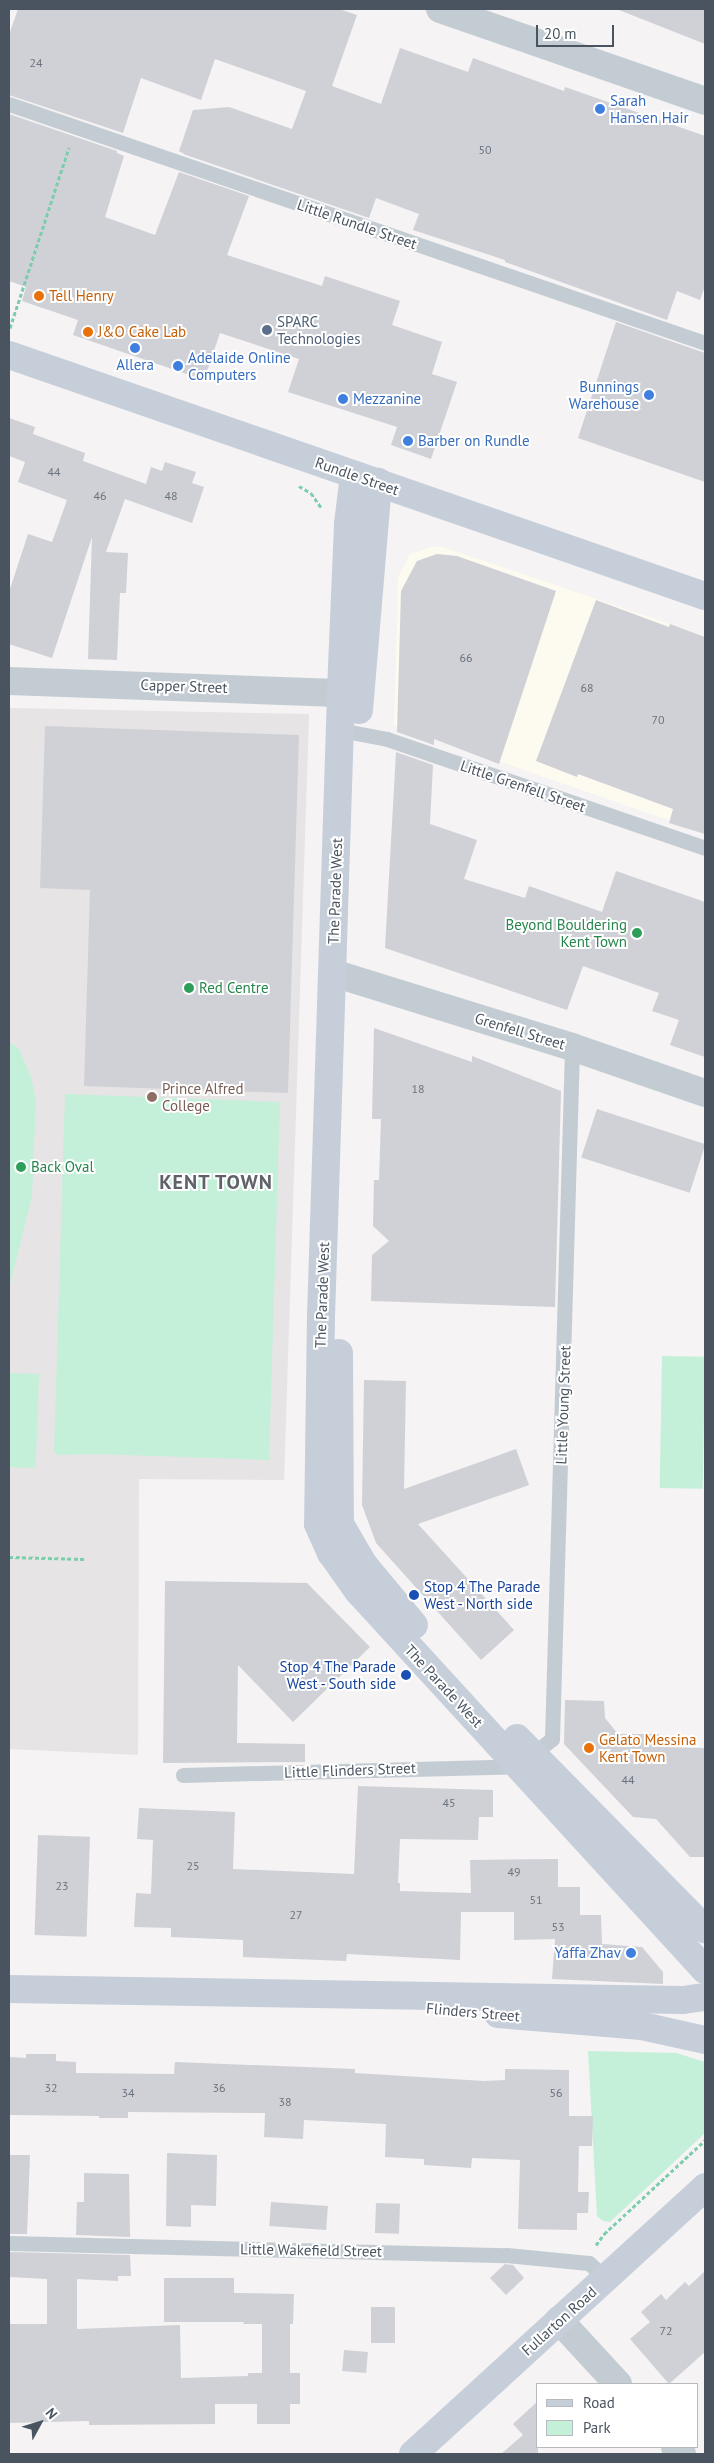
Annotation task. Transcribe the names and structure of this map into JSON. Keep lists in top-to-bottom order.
{
  "streets": {
    "street": [
      "Rundle Street",
      "Capper Street",
      "The Parade West",
      "Grenfell Street",
      "Flinders Street",
      "Fullarton Road"
    ],
    "lane": [
      "Little Rundle Street",
      "Little Grenfell Street",
      "Little Young Street",
      "Little Flinders Street",
      "Little Wakefield Street"
    ]
  },
  "crossings": [
    ["Rundle Street", "The Parade West"],
    ["Capper Street", "The Parade West"],
    ["Little Grenfell Street", "The Parade West"],
    ["The Parade West", "Grenfell Street"],
    ["The Parade West", "Little Young Street"],
    ["The Parade West", "Little Flinders Street"],
    ["Grenfell Street", "Little Young Street"],
    ["Little Young Street", "Little Flinders Street"],
    ["Little Wakefield Street", "Fullarton Road"]
  ],
  "districts": ["KENT TOWN"],
  "places": [
    "Sarah Hansen Hair",
    "Tell Henry",
    "SPARC Technologies",
    "J&O Cake Lab",
    "Allera",
    "Adelaide Online Computers",
    "Bunnings Warehouse",
    "Mezzanine",
    "Barber on Rundle",
    "Beyond Bouldering Kent Town",
    "Red Centre",
    "Prince Alfred College",
    "Back Oval",
    "Stop 4 The Parade West - North side",
    "Stop 4 The Parade West - South side",
    "Gelato Messina Kent Town",
    "Yaffa Zhav"
  ],
  "house_numbers": [
    "24",
    "50",
    "44",
    "46",
    "48",
    "66",
    "68",
    "70",
    "18",
    "44",
    "45",
    "25",
    "49",
    "23",
    "51",
    "27",
    "53",
    "32",
    "36",
    "34",
    "56",
    "38",
    "72"
  ],
  "legend": ["Road", "Park"],
  "scale_bar": "20 m",
  "north": "top right"
}
